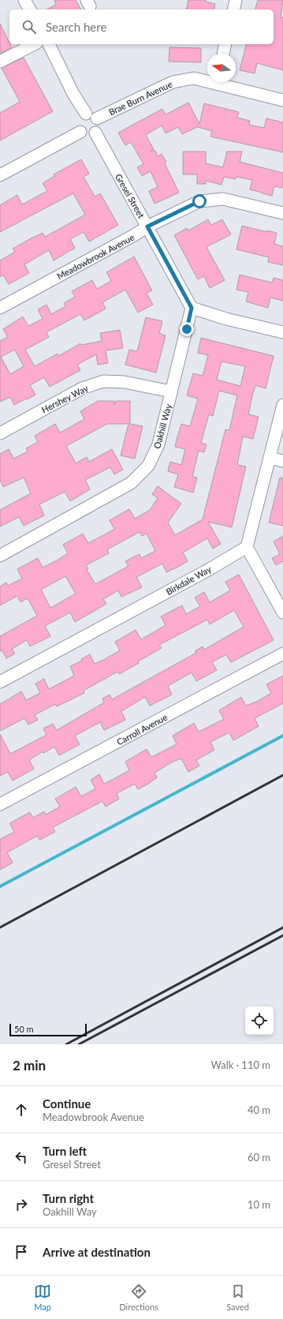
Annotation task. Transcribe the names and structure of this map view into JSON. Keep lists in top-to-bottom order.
{
  "streets": {
    "street": [
      "Brae Burn Avenue",
      "Gresel Street",
      "Meadowbrook Avenue",
      "Hershey Way",
      "Oakhill Way",
      "Birkdale Way",
      "Carroll Avenue"
    ]
  },
  "crossings": [
    ["Brae Burn Avenue", "Gresel Street"],
    ["Gresel Street", "Meadowbrook Avenue"],
    ["Gresel Street", "Oakhill Way"],
    ["Hershey Way", "Oakhill Way"]
  ],
  "scale_bar": "50 m",
  "north": "left",
  "page": {
    "search": "Search here",
    "scale": "50 m",
    "heading": ["2 min", "Walk · 110 m"],
    "list": [
      ["Continue", "Meadowbrook Avenue", "40 m"],
      ["Turn left", "Gresel Street", "60 m"],
      ["Turn right", "Oakhill Way", "10 m"],
      "Arrive at destination"
    ],
    "nav": ["Map", "Directions", "Saved"]
  }
}
